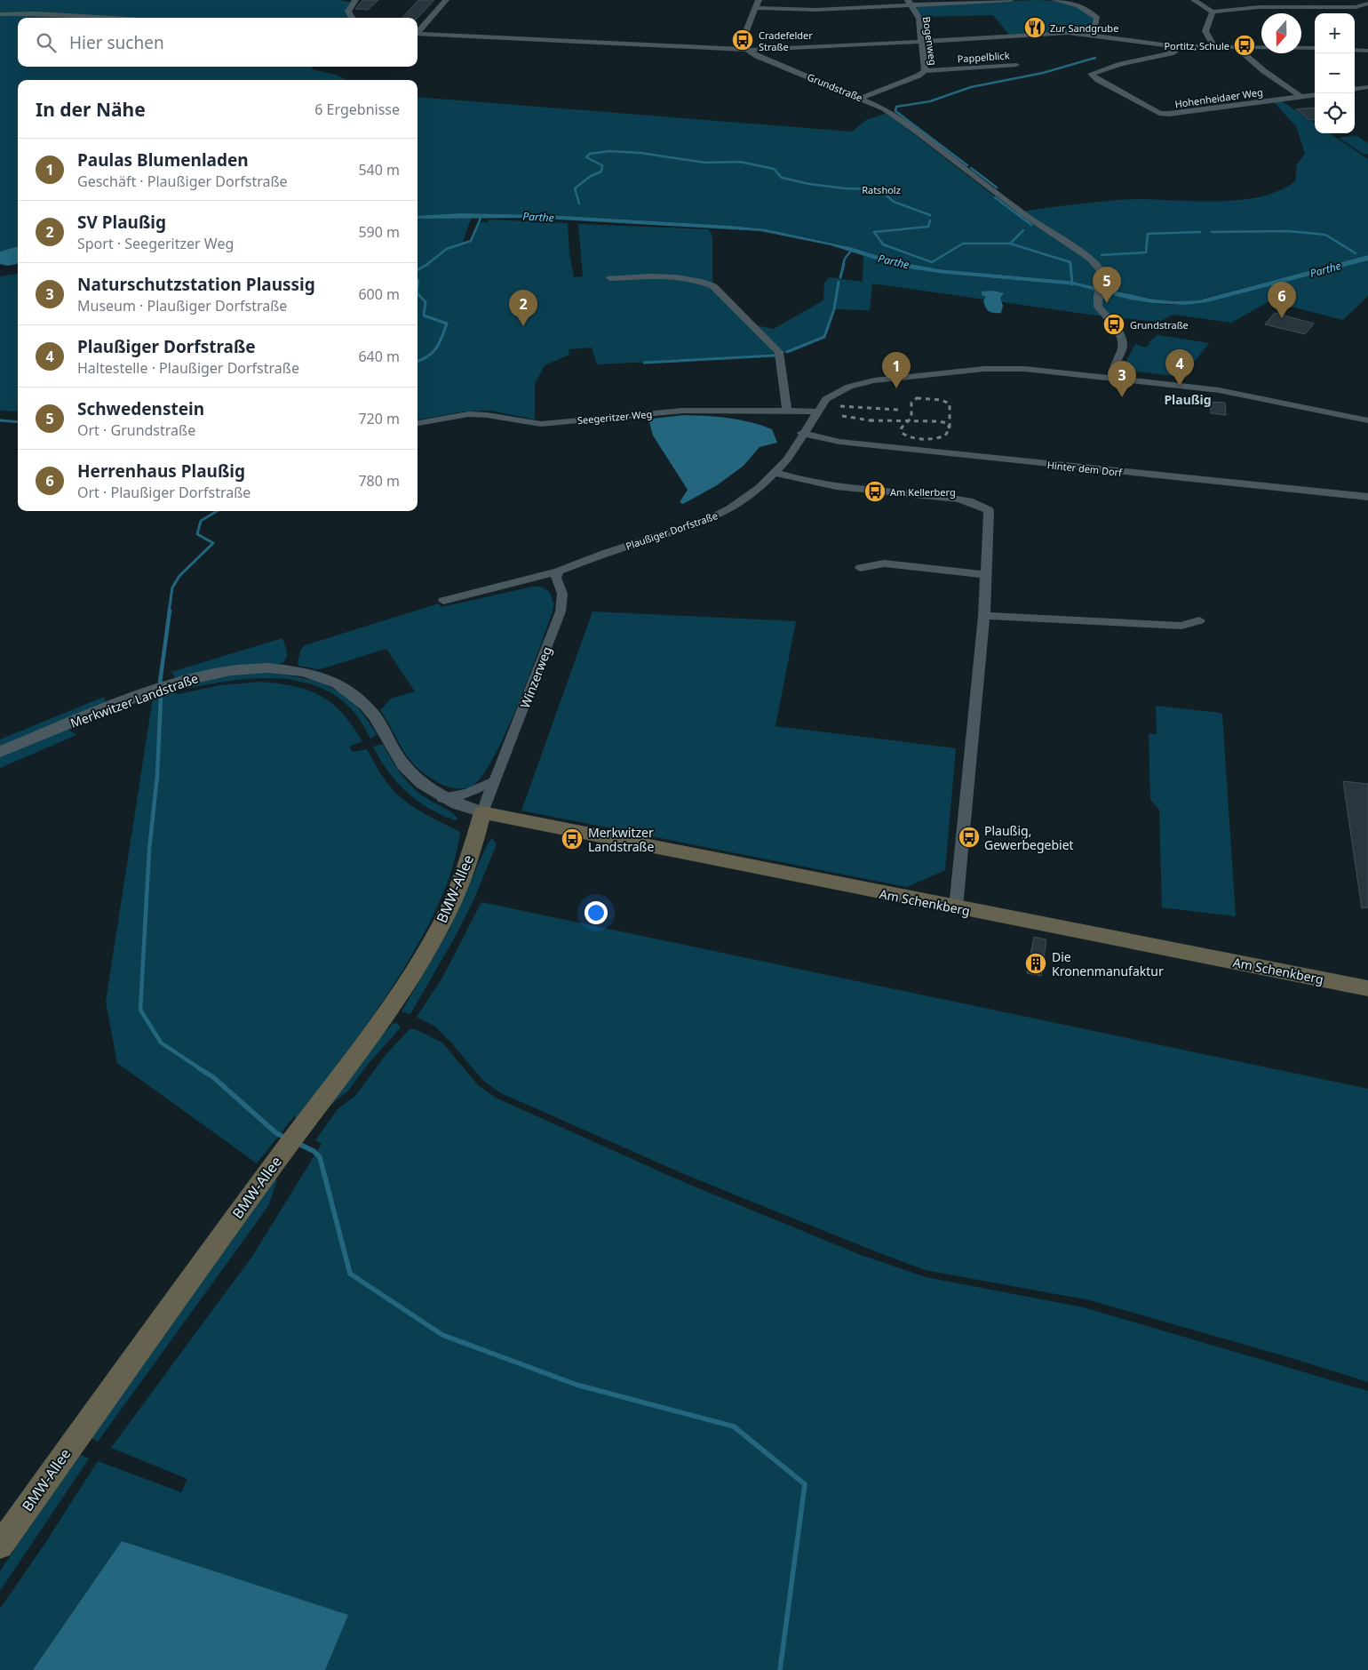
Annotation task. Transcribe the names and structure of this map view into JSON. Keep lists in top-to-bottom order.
{
  "streets": {
    "main road": ["BMW-Allee", "Am Schenkberg"],
    "street": [
      "Bogenweg",
      "Pappelblick",
      "Grundstraße",
      "Hohenheidaer Weg",
      "Seegeritzer Weg",
      "Hinter dem Dorf",
      "Plaußiger Dorfstraße",
      "Winzerweg",
      "Merkwitzer Landstraße"
    ]
  },
  "crossings": [
    ["Bogenweg", "Pappelblick"],
    ["Bogenweg", "Grundstraße"],
    ["Grundstraße", "Plaußiger Dorfstraße"],
    ["Seegeritzer Weg", "Plaußiger Dorfstraße"],
    ["Hinter dem Dorf", "Plaußiger Dorfstraße"],
    ["Plaußiger Dorfstraße", "Winzerweg"],
    ["Winzerweg", "Merkwitzer Landstraße"],
    ["Winzerweg", "BMW-Allee"],
    ["Winzerweg", "Am Schenkberg"],
    ["Merkwitzer Landstraße", "BMW-Allee"],
    ["Merkwitzer Landstraße", "Am Schenkberg"],
    ["BMW-Allee", "Am Schenkberg"]
  ],
  "districts": ["Plaußig"],
  "water": ["Parthe"],
  "parks": ["Ratsholz"],
  "places": {
    "restaurant": ["Zur Sandgrube"],
    "bus stop": [
      "Cradefelder Straße",
      "Portitz, Schule",
      "Grundstraße",
      "Am Kellerberg",
      "Plaußig, Gewerbegebiet",
      "Merkwitzer Landstraße"
    ],
    "building": ["Die Kronenmanufaktur"]
  },
  "north": "bottom",
  "page": {
    "map_buttons": ["+", "−"],
    "search": "Hier suchen",
    "heading": ["In der Nähe", "6 Ergebnisse"],
    "list": [
      {
        "mark": "1",
        "name": "Paulas Blumenladen",
        "note": "Geschäft · Plaußiger Dorfstraße",
        "value": "540 m"
      },
      {
        "mark": "2",
        "name": "SV Plaußig",
        "note": "Sport · Seegeritzer Weg",
        "value": "590 m"
      },
      {
        "mark": "3",
        "name": "Naturschutzstation Plaussig",
        "note": "Museum · Plaußiger Dorfstraße",
        "value": "600 m"
      },
      {
        "mark": "4",
        "name": "Plaußiger Dorfstraße",
        "note": "Haltestelle · Plaußiger Dorfstraße",
        "value": "640 m"
      },
      {
        "mark": "5",
        "name": "Schwedenstein",
        "note": "Ort · Grundstraße",
        "value": "720 m"
      },
      {
        "mark": "6",
        "name": "Herrenhaus Plaußig",
        "note": "Ort · Plaußiger Dorfstraße",
        "value": "780 m"
      }
    ],
    "pins": [
      "5",
      "6",
      "2",
      "4",
      "1",
      "3"
    ]
  }
}
